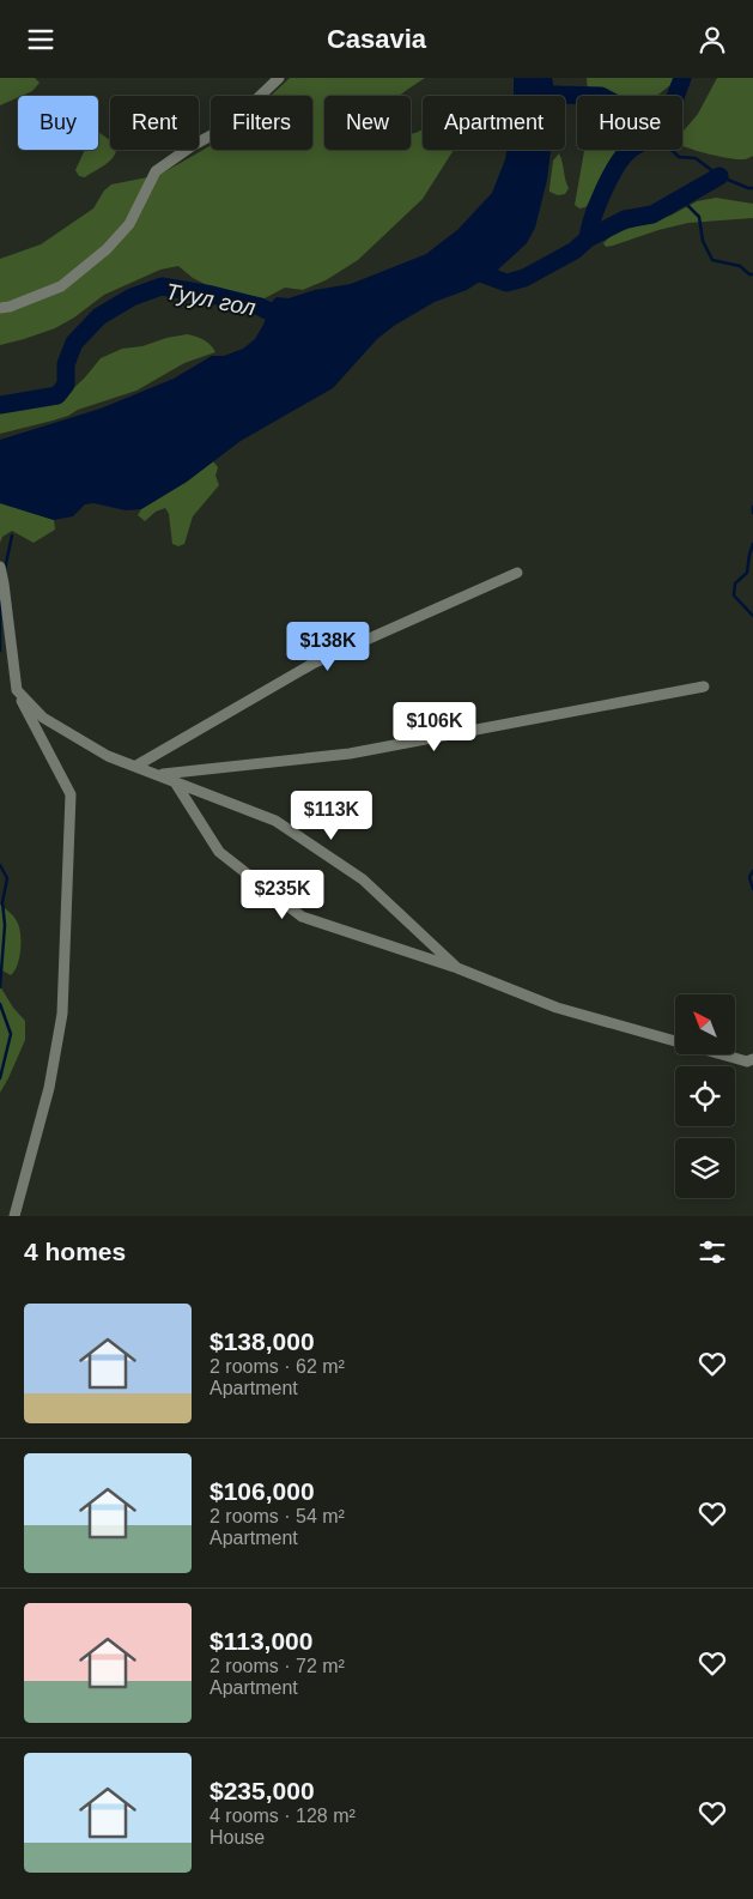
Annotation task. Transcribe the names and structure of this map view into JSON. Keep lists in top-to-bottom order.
{
  "water": ["Туул гол"],
  "north": "top left",
  "page": {
    "header": "Casavia",
    "chip": [
      "Buy",
      "Rent",
      "Filters",
      "New",
      "Apartment",
      "House"
    ],
    "price": [
      "$138K",
      "$106K",
      "$113K",
      "$235K"
    ],
    "heading": "4 homes",
    "list": [
      {
        "name": "$138,000",
        "note": "2 rooms · 62 m² · Apartment"
      },
      {
        "name": "$106,000",
        "note": "2 rooms · 54 m² · Apartment"
      },
      {
        "name": "$113,000",
        "note": "2 rooms · 72 m² · Apartment"
      },
      {
        "name": "$235,000",
        "note": "4 rooms · 128 m² · House"
      }
    ]
  }
}
